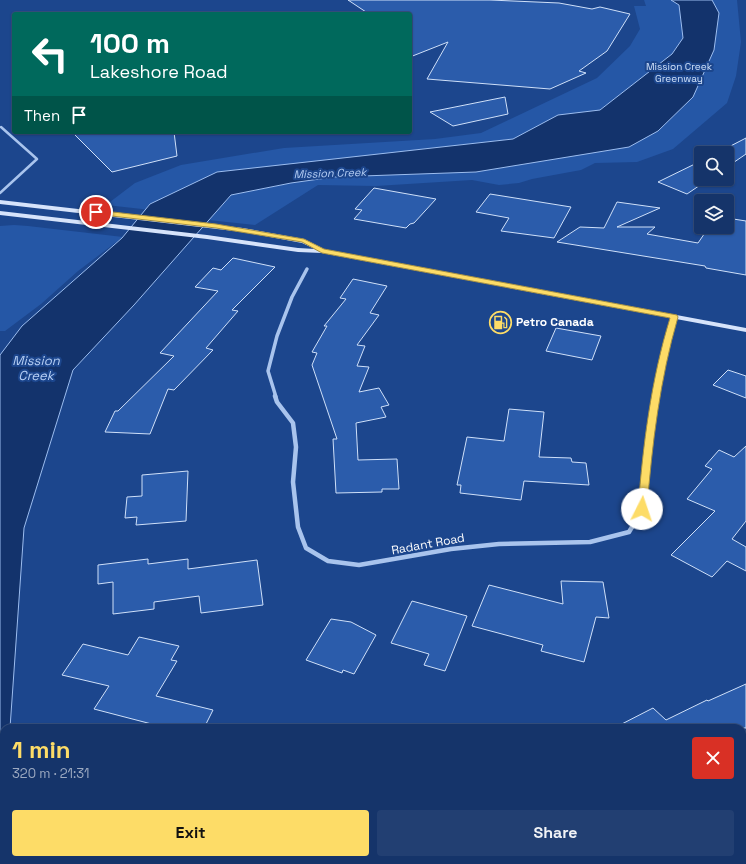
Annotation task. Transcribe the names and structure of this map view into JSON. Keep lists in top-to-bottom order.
{
  "streets": {
    "street": ["Radant Road"]
  },
  "water": ["Mission Creek"],
  "parks": ["Mission Creek Greenway"],
  "places": {
    "fuel station": ["Petro Canada"]
  },
  "page": {
    "turn": ["100 m", "Lakeshore Road"],
    "then": "Then",
    "heading": ["1 min", "320 m · 21:31"],
    "buttons": ["Exit", "Share"]
  }
}
